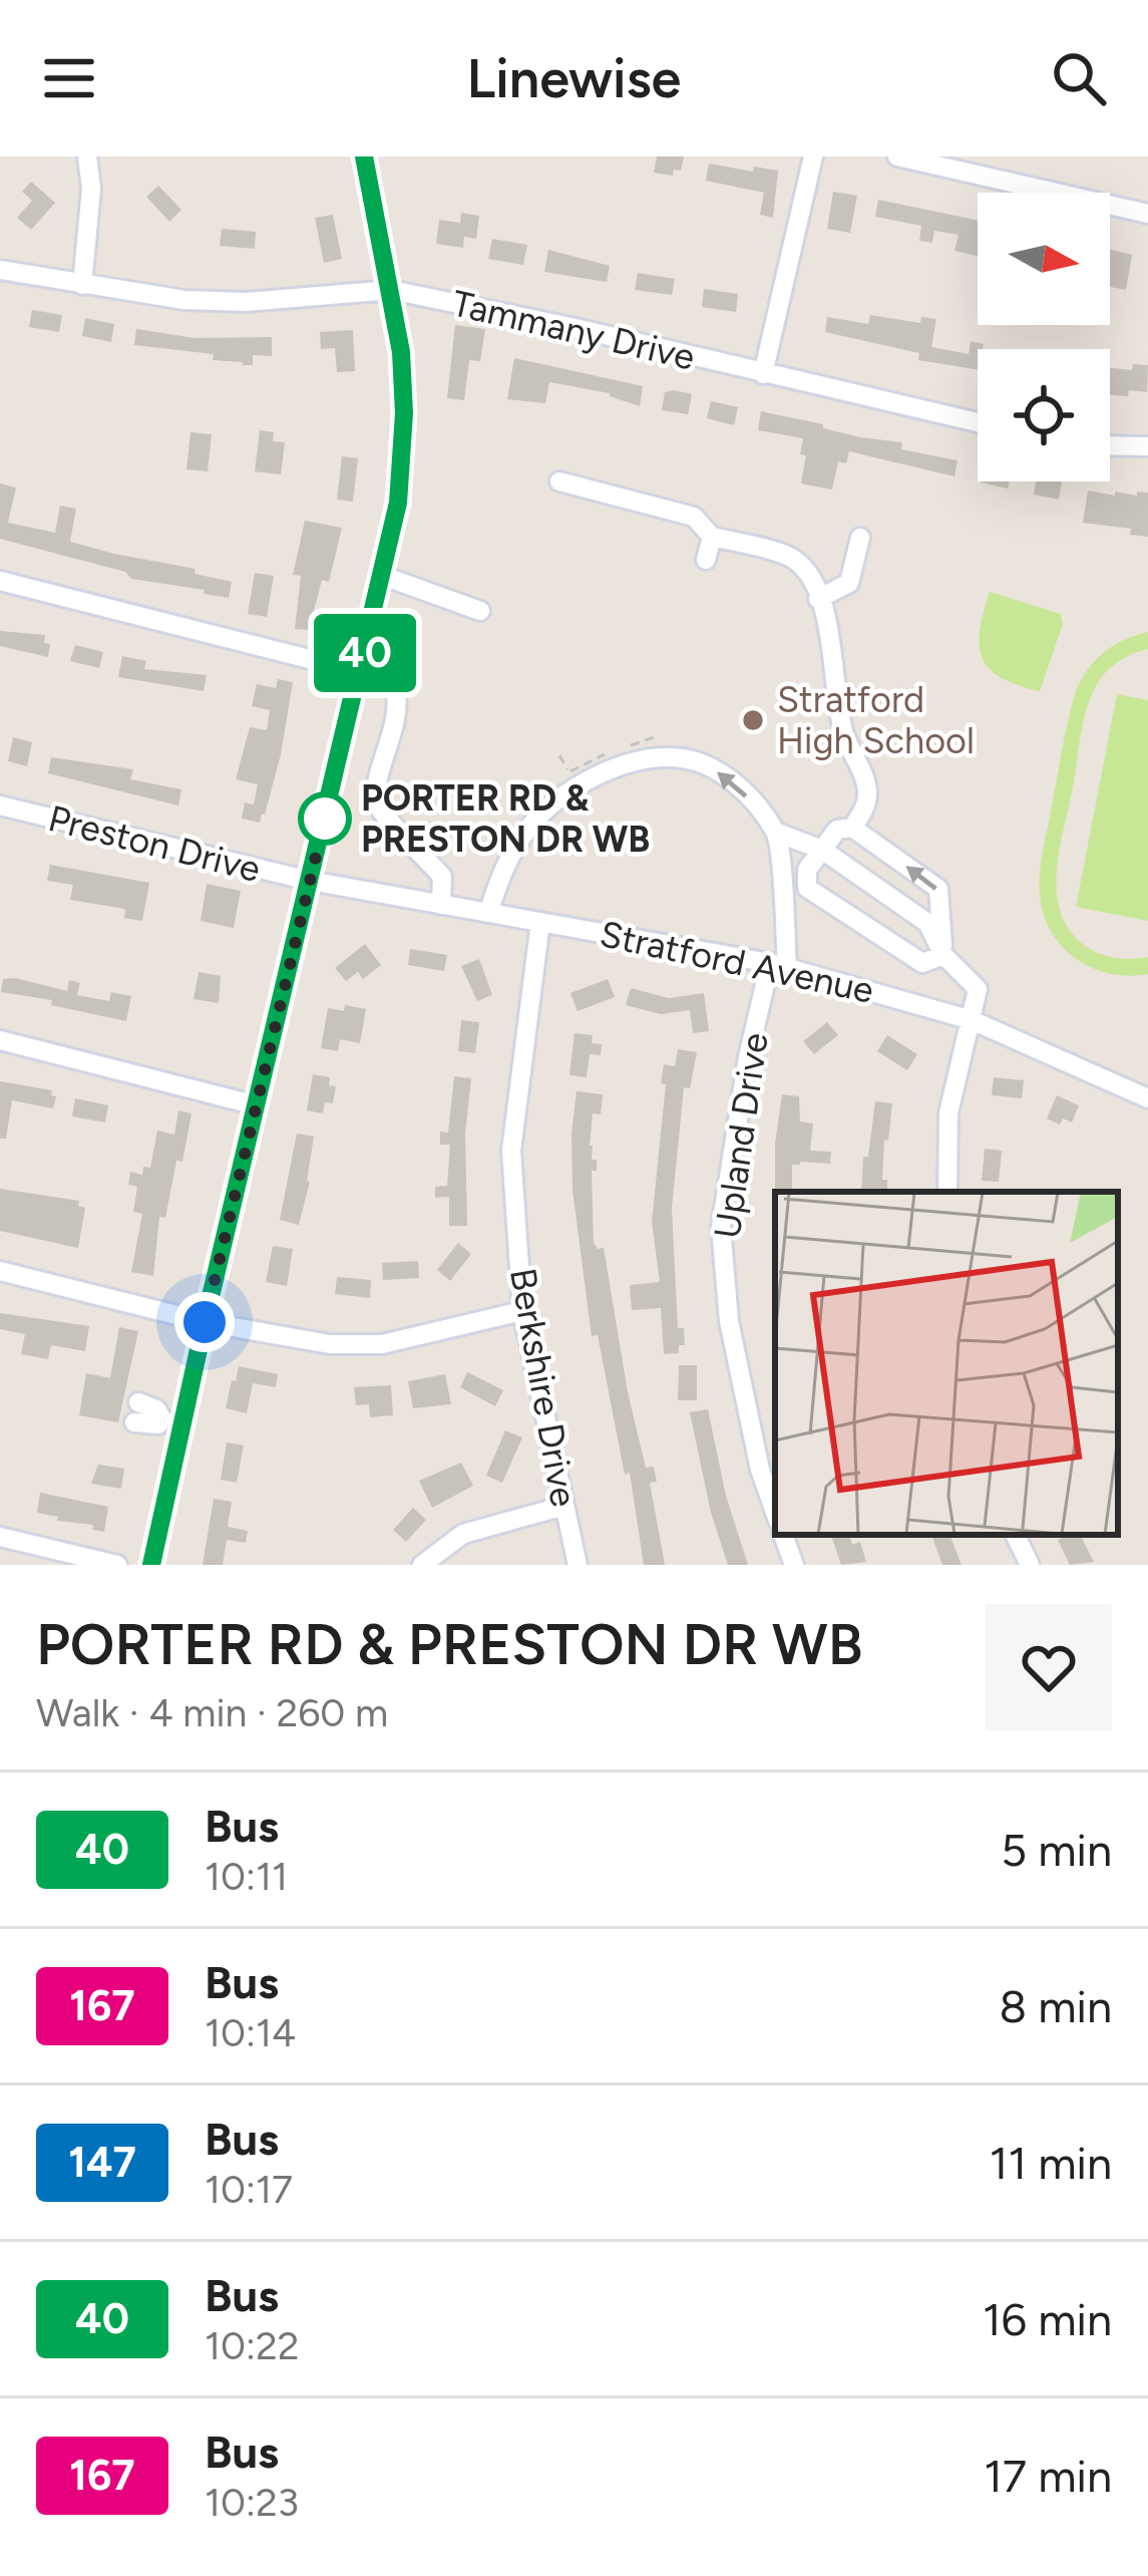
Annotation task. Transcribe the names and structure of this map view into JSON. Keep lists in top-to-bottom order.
{
  "streets": {
    "street": [
      "Tammany Drive",
      "Preston Drive",
      "Stratford Avenue",
      "Upland Drive",
      "Berkshire Drive"
    ]
  },
  "crossings": [
    ["Preston Drive", "Stratford Avenue"],
    ["Stratford Avenue", "Upland Drive"],
    ["Stratford Avenue", "Berkshire Drive"]
  ],
  "places": ["Stratford High School", "PORTER RD & PRESTON DR WB"],
  "lines": ["bus line 40"],
  "north": "right",
  "page": {
    "header": "Linewise",
    "on_map": "40",
    "heading": ["PORTER RD & PRESTON DR WB", "Walk · 4 min · 260 m"],
    "list": [
      {
        "mark": "40",
        "name": "Bus",
        "note": "10:11",
        "value": "5 min"
      },
      {
        "mark": "167",
        "name": "Bus",
        "note": "10:14",
        "value": "8 min"
      },
      {
        "mark": "147",
        "name": "Bus",
        "note": "10:17",
        "value": "11 min"
      },
      {
        "mark": "40",
        "name": "Bus",
        "note": "10:22",
        "value": "16 min"
      },
      {
        "mark": "167",
        "name": "Bus",
        "note": "10:23",
        "value": "17 min"
      }
    ]
  }
}
